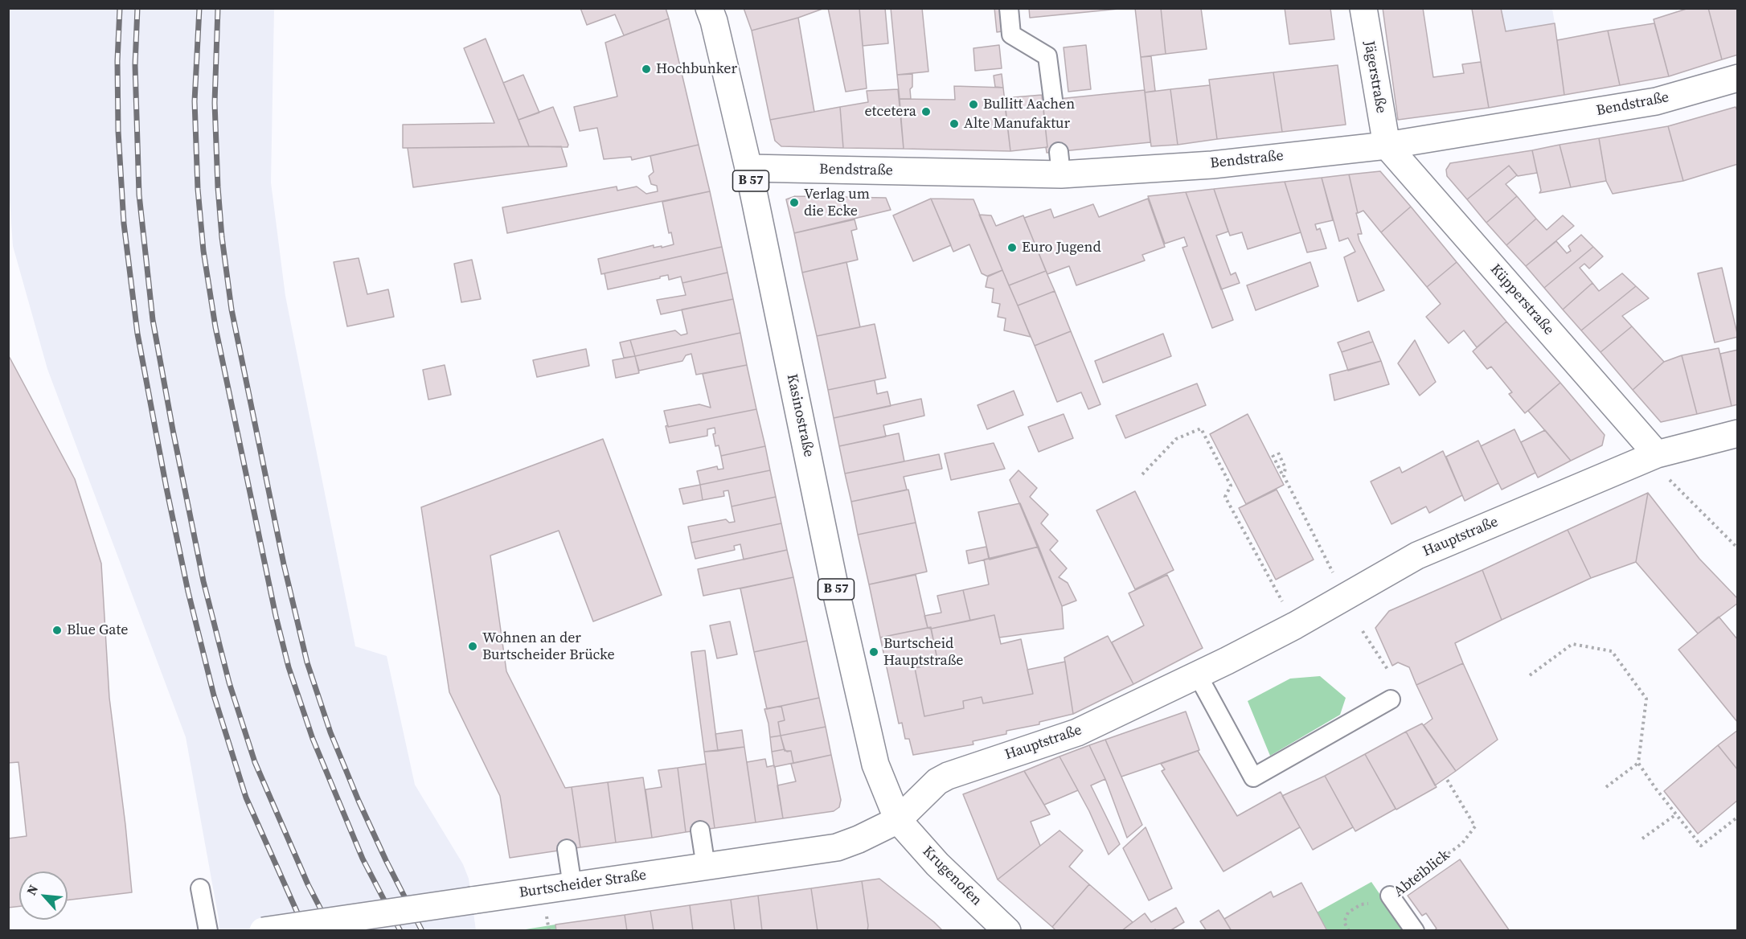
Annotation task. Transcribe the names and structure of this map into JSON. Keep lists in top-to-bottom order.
{
  "streets": {
    "street": [
      "Jägerstraße",
      "Bendstraße",
      "B 57",
      "Küpperstraße",
      "Kasinostraße",
      "Hauptstraße",
      "Krugenofen",
      "Burtscheider Straße"
    ],
    "lane": ["Abteiblick"]
  },
  "crossings": [
    ["Jägerstraße", "Bendstraße"],
    ["Jägerstraße", "Küpperstraße"],
    ["Bendstraße", "Küpperstraße"],
    ["Bendstraße", "Kasinostraße"],
    ["Küpperstraße", "Hauptstraße"],
    ["Kasinostraße", "Hauptstraße"],
    ["Kasinostraße", "Krugenofen"],
    ["Kasinostraße", "Burtscheider Straße"],
    ["Hauptstraße", "Krugenofen"],
    ["Hauptstraße", "Burtscheider Straße"],
    ["Krugenofen", "Burtscheider Straße"]
  ],
  "places": [
    "Hochbunker",
    "Bullitt Aachen",
    "etcetera",
    "Alte Manufaktur",
    "Verlag um die Ecke",
    "Euro Jugend",
    "Blue Gate",
    "Wohnen an der Burtscheider Brücke",
    "Burtscheid Hauptstraße"
  ],
  "north": "top left"
}
